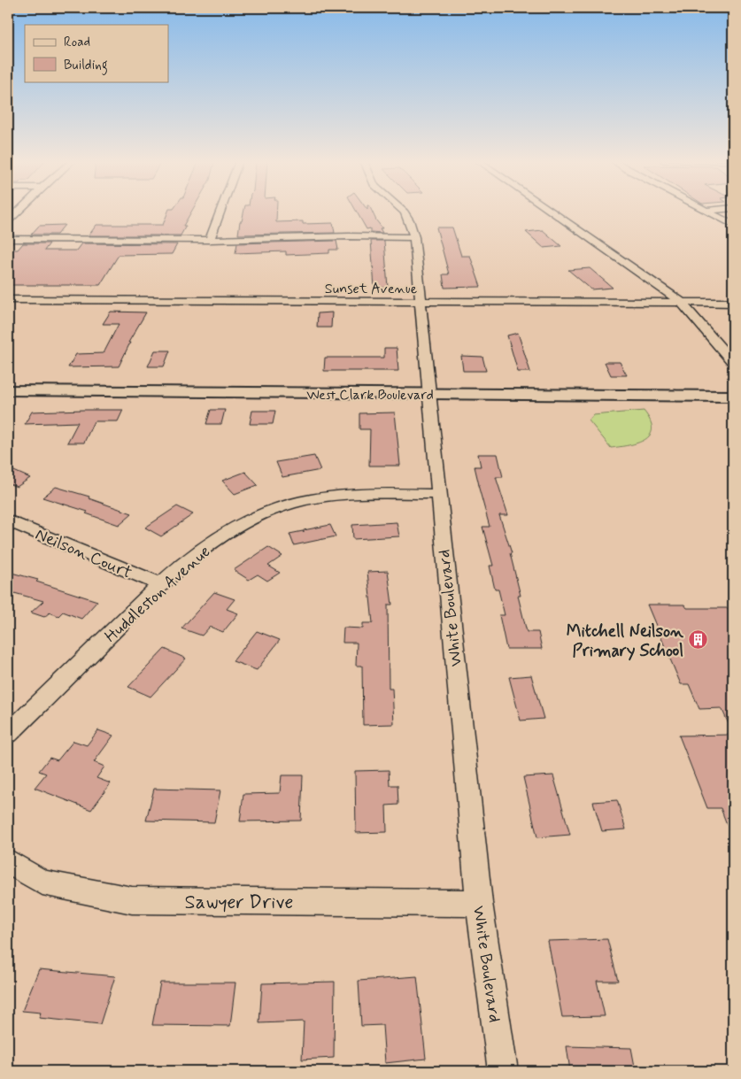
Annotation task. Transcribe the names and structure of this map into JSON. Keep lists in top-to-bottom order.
{
  "streets": {
    "street": [
      "Sunset Avenue",
      "West Clark Boulevard",
      "Neilson Court",
      "Huddleston Avenue",
      "White Boulevard",
      "Sawyer Drive"
    ]
  },
  "crossings": [
    ["Sunset Avenue", "White Boulevard"],
    ["West Clark Boulevard", "White Boulevard"],
    ["Neilson Court", "Huddleston Avenue"],
    ["Huddleston Avenue", "White Boulevard"],
    ["White Boulevard", "Sawyer Drive"]
  ],
  "places": {
    "building": ["Mitchell Neilson Primary School"]
  },
  "legend": ["Road", "Building"]
}
